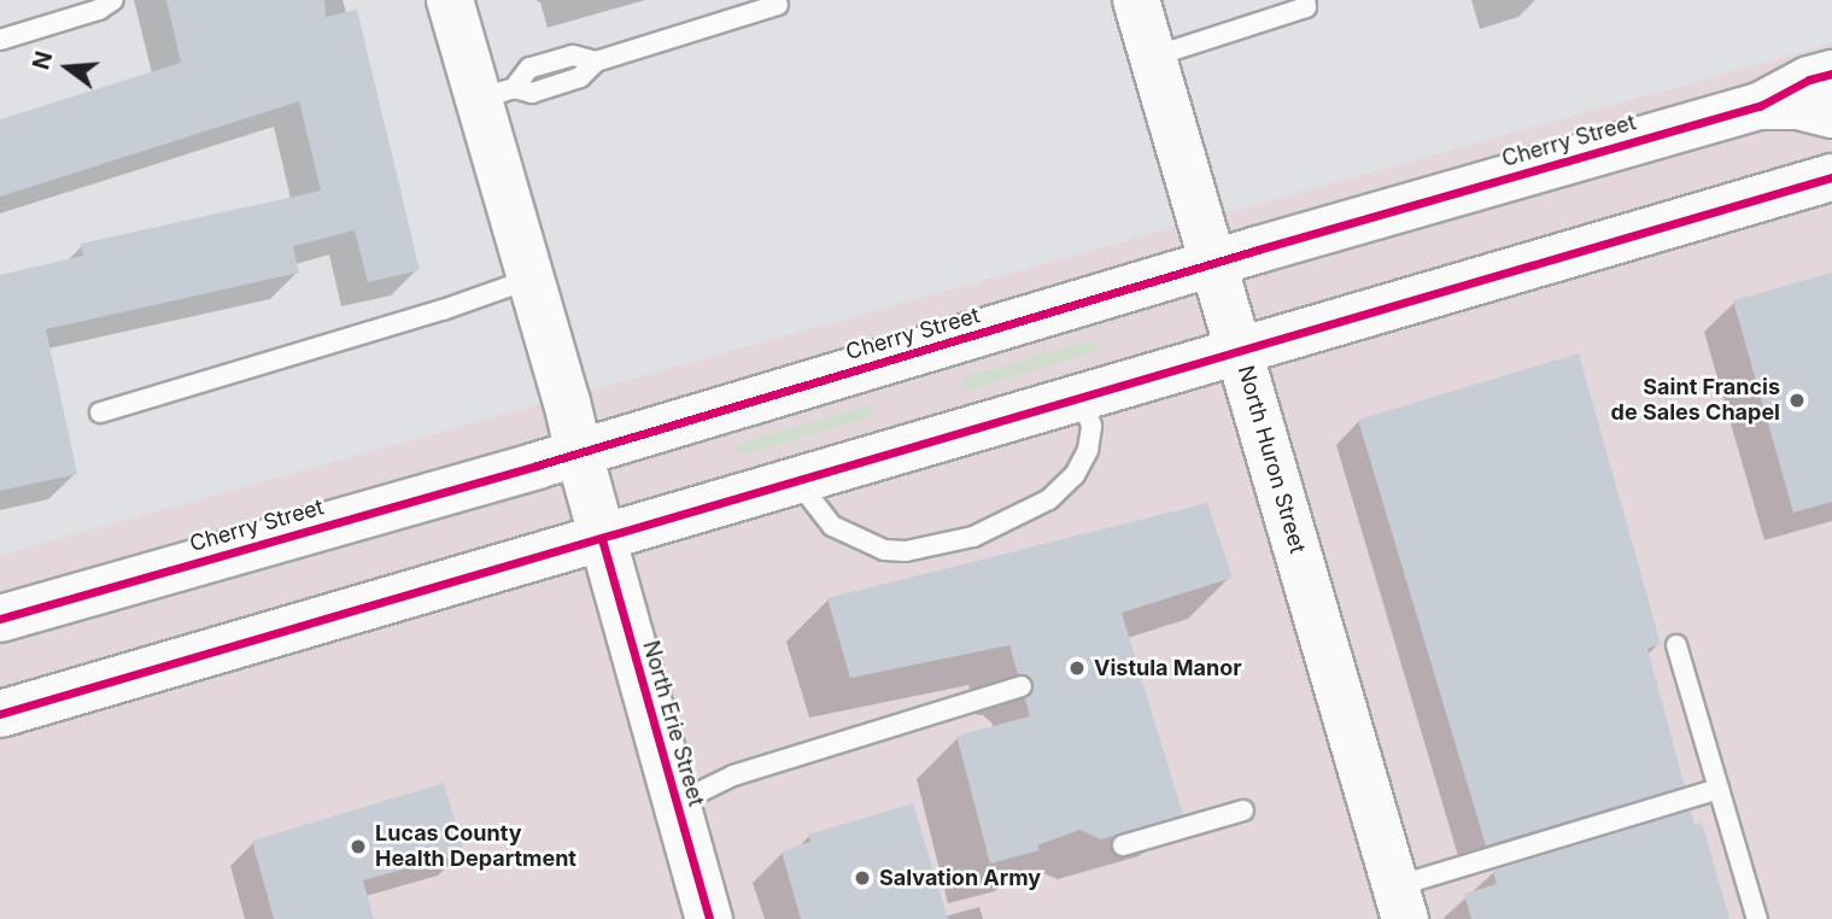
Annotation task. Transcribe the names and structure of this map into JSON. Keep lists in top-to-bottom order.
{
  "streets": {
    "main road": ["Cherry Street", "North Huron Street", "North Erie Street"]
  },
  "crossings": [
    ["Cherry Street", "North Huron Street"],
    ["Cherry Street", "North Erie Street"]
  ],
  "places": [
    "Saint Francis de Sales Chapel",
    "Vistula Manor",
    "Lucas County Health Department",
    "Salvation Army"
  ],
  "north": "left"
}
